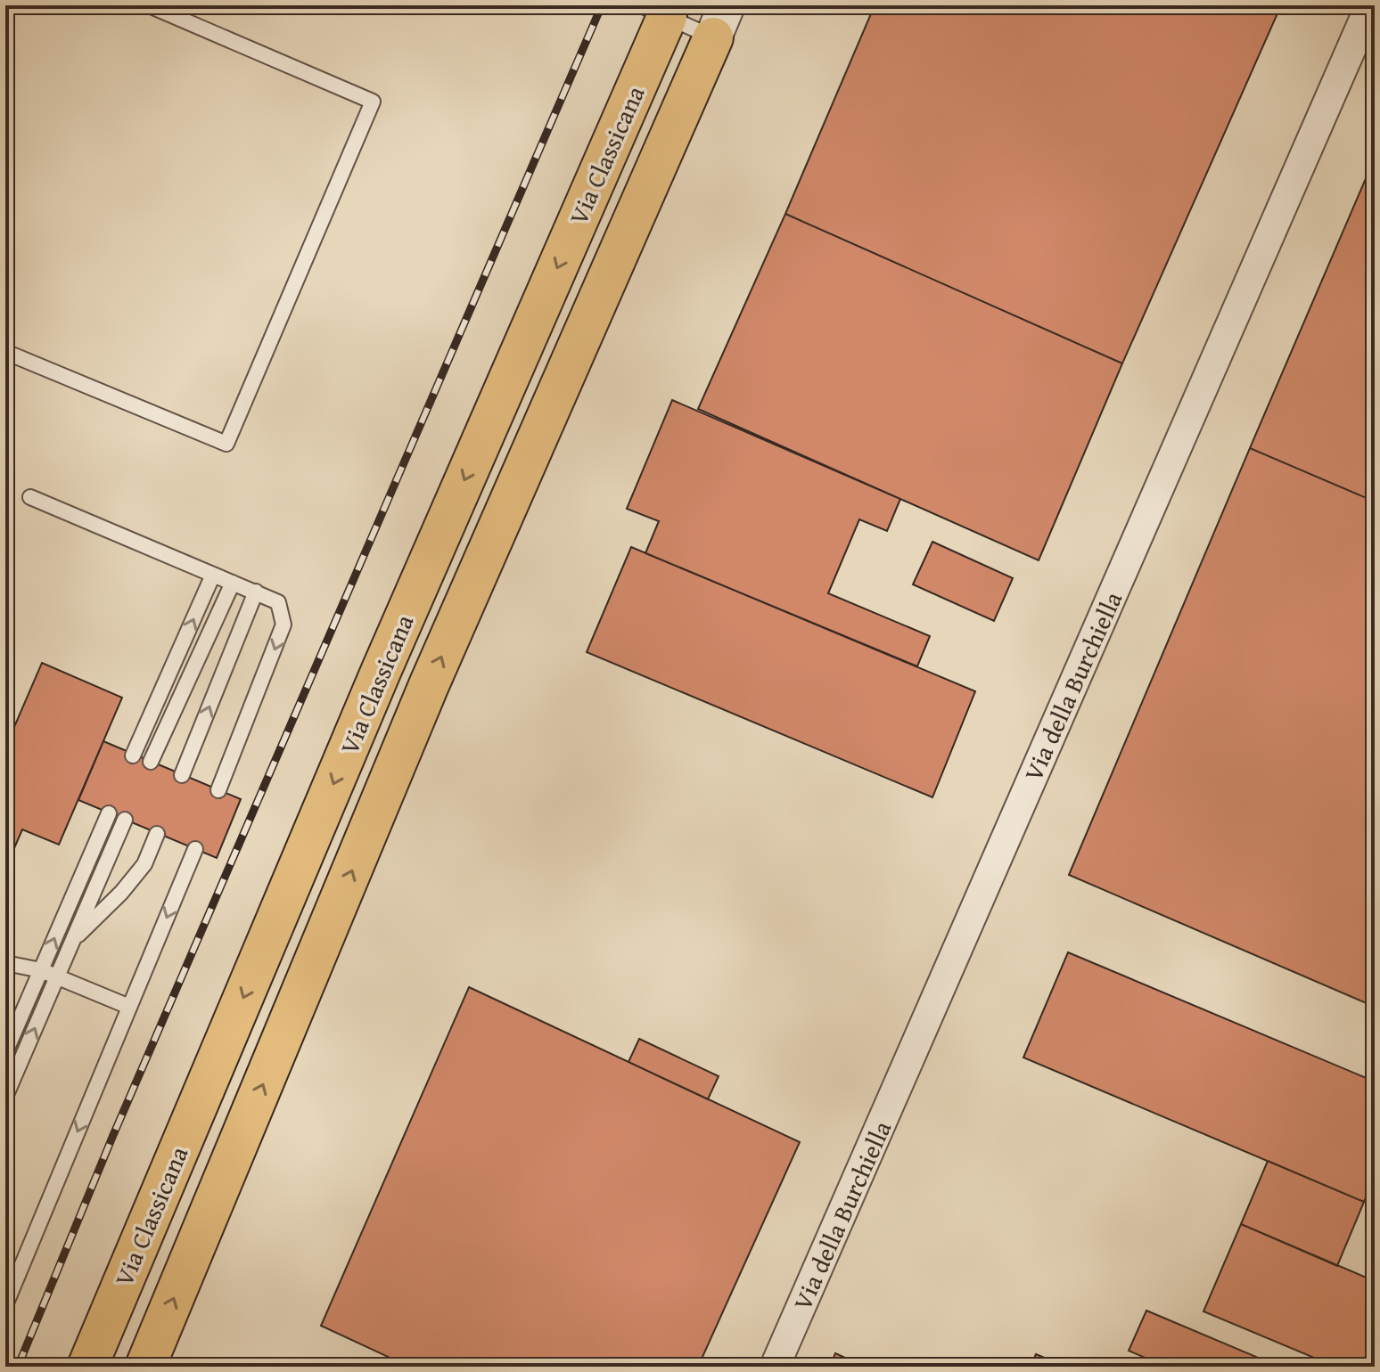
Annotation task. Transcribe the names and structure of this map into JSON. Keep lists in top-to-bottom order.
{
  "streets": {
    "highway": ["Via Classicana"],
    "street": ["Via della Burchiella"]
  }
}
